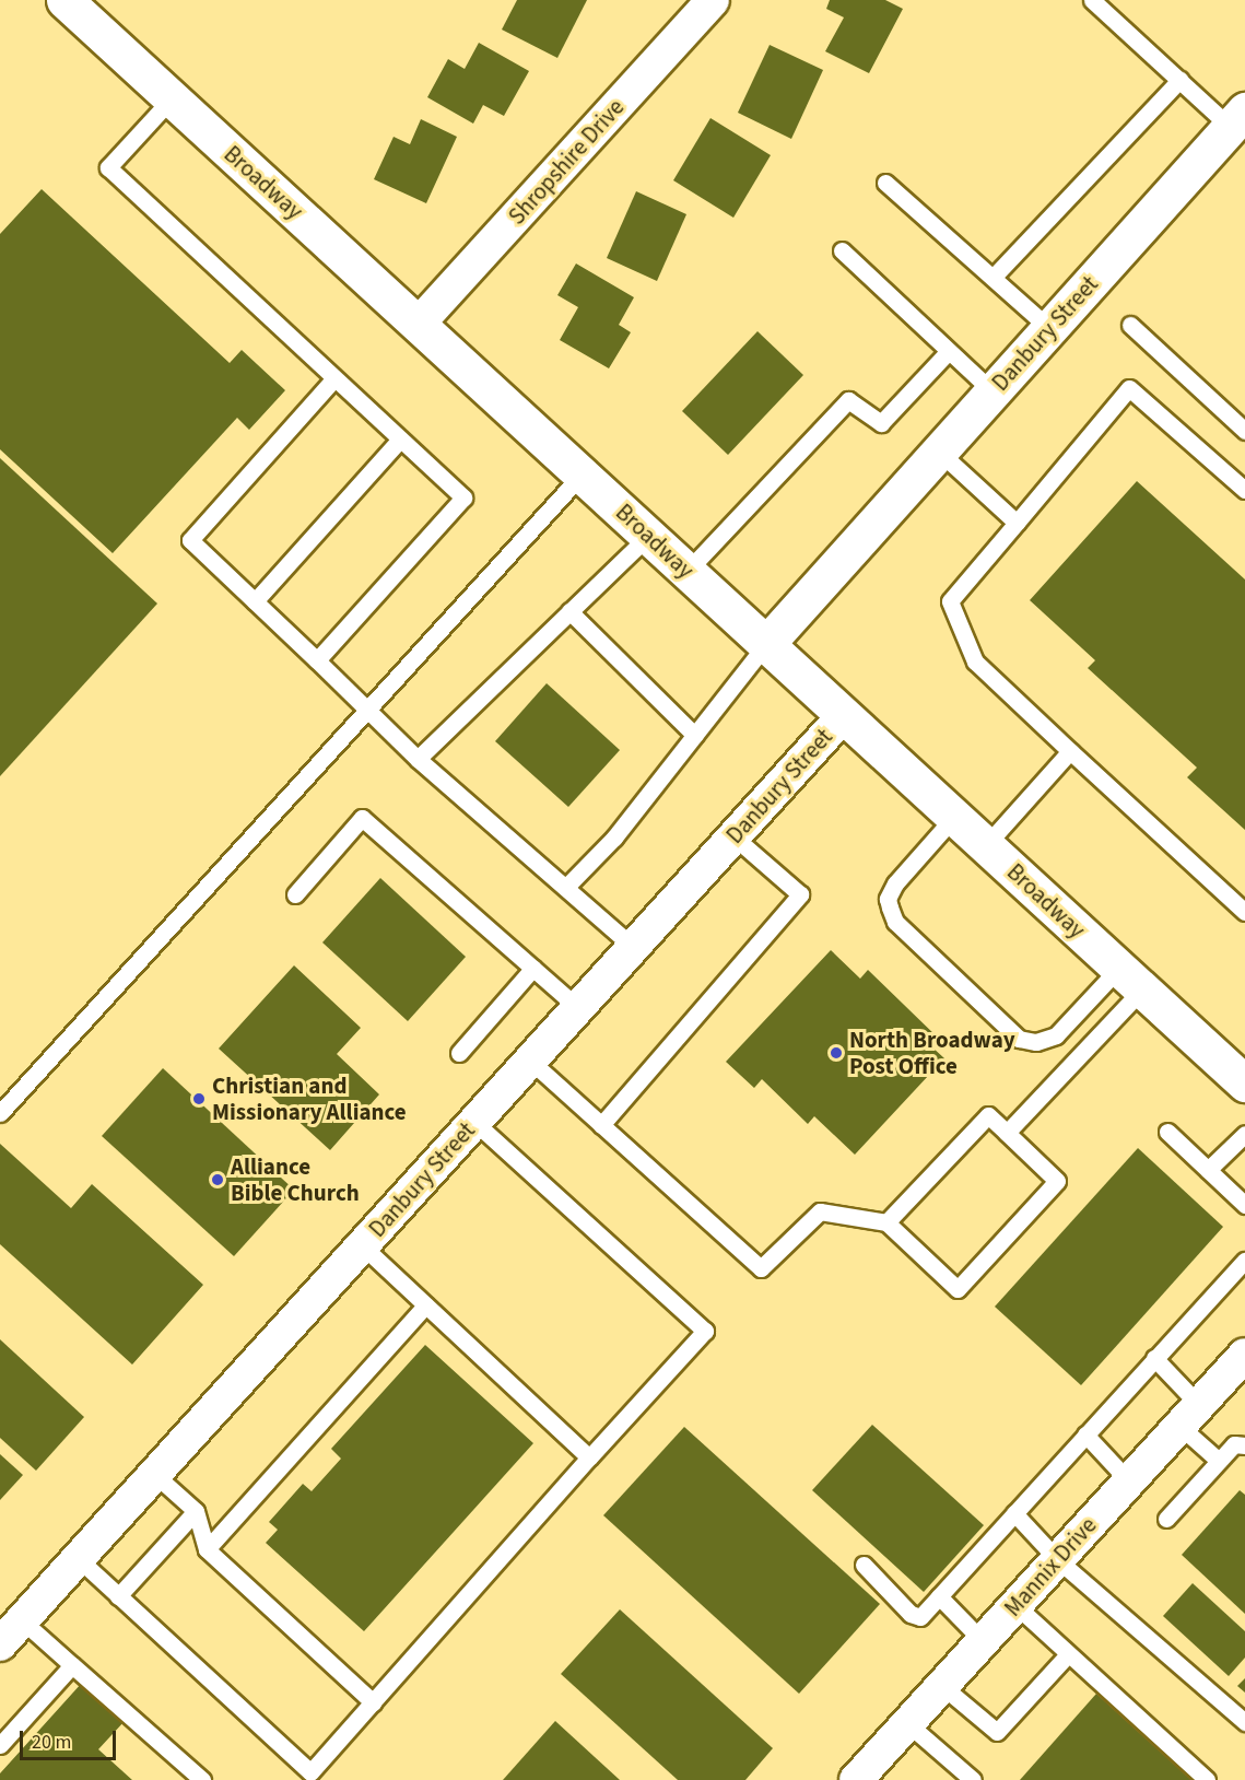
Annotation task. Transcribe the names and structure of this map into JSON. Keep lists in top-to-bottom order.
{
  "streets": {
    "main road": ["Broadway", "Danbury Street"],
    "street": ["Shropshire Drive", "Mannix Drive"]
  },
  "crossings": [
    ["Shropshire Drive", "Broadway"],
    ["Broadway", "Danbury Street"]
  ],
  "places": ["North Broadway Post Office", "Christian and Missionary Alliance", "Alliance Bible Church"],
  "scale_bar": "20 m"
}
